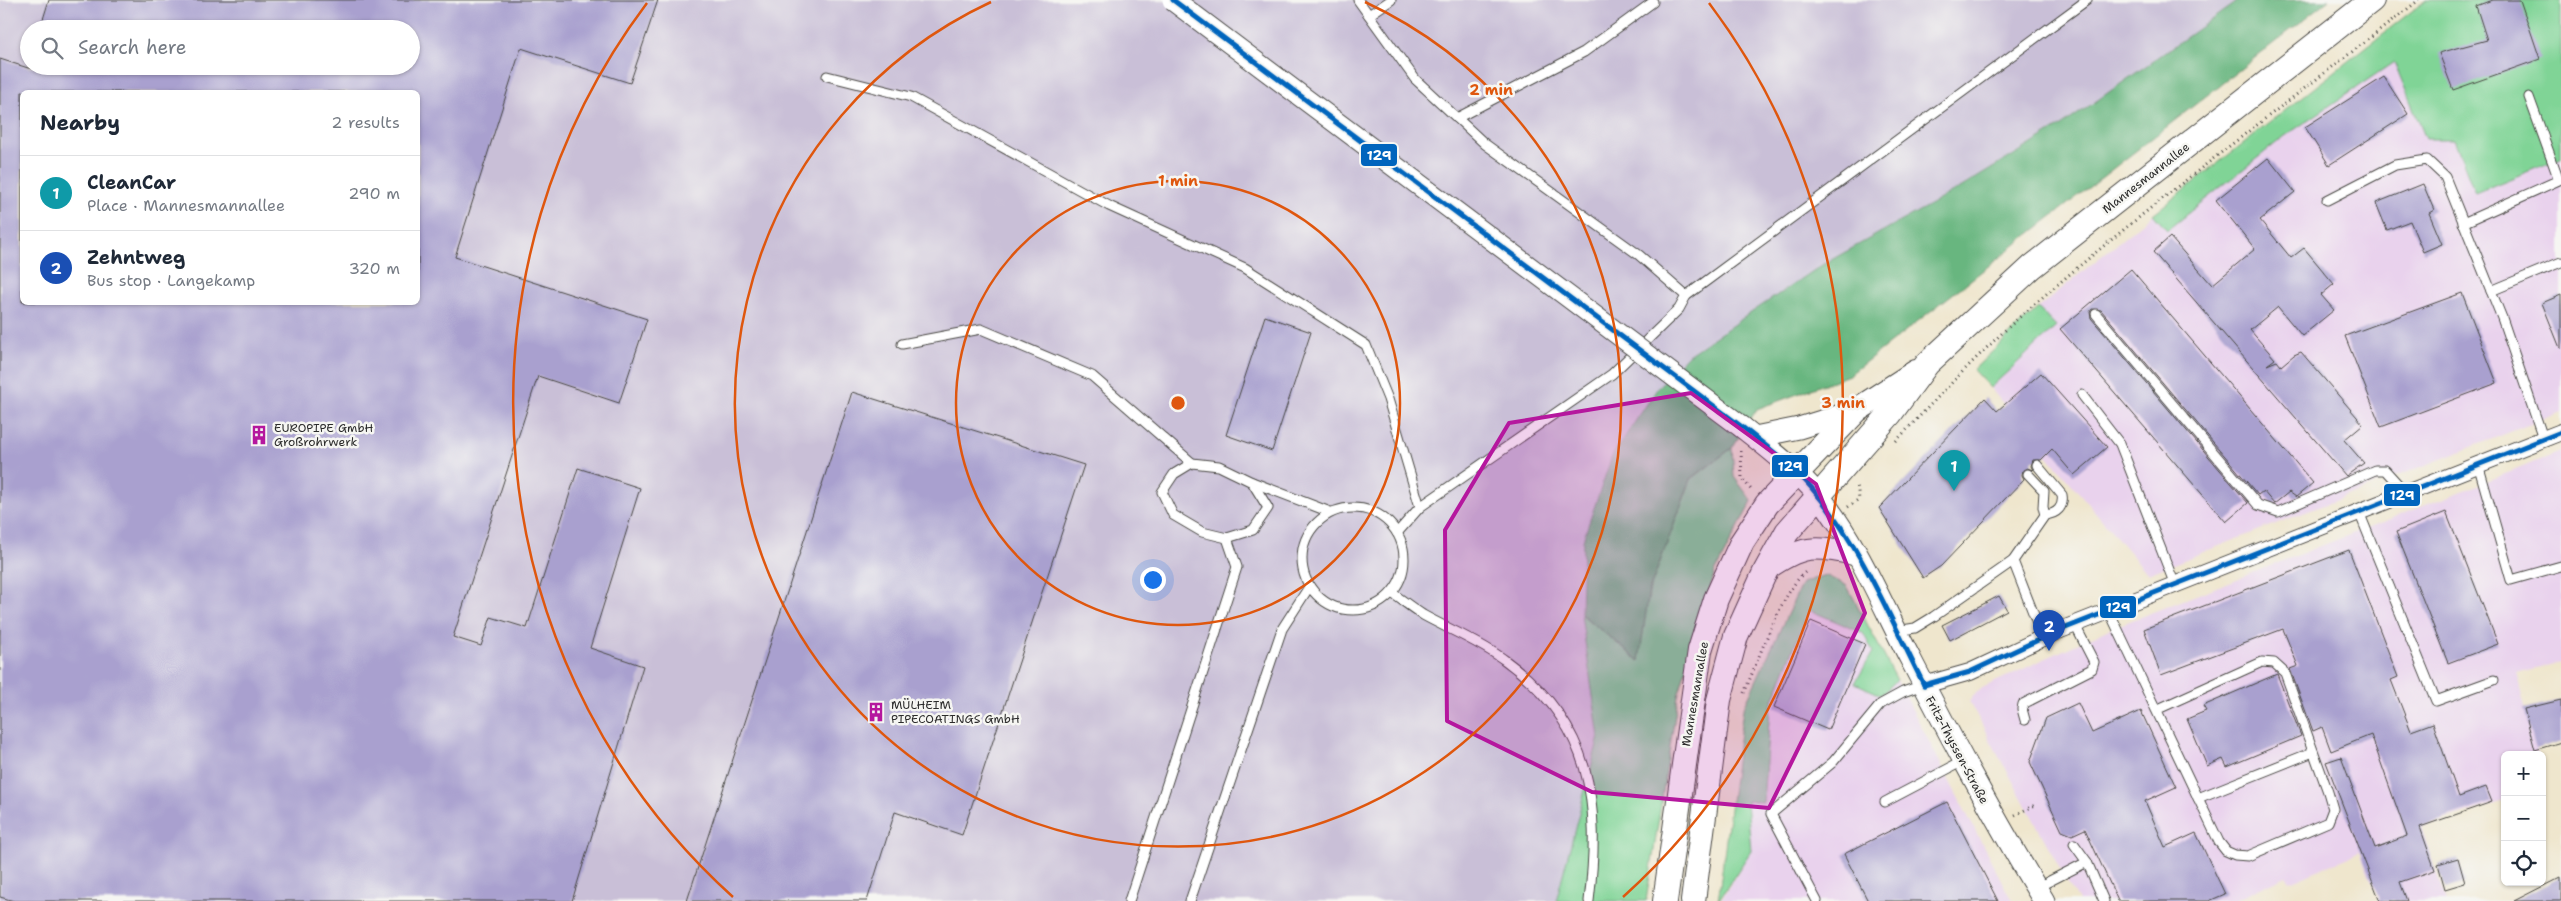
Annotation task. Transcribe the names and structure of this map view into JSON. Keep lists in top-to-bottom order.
{
  "streets": {
    "main road": ["Mannesmannallee"],
    "street": ["Fritz-Thyssen-Straße"]
  },
  "crossings": [
    ["Mannesmannallee", "Fritz-Thyssen-Straße"]
  ],
  "places": {
    "building": ["EUROPIPE GmbH Großrohrwerk", "MÜLHEIM PIPECOATINGS GmbH"]
  },
  "lines": ["transit line 129"],
  "page": {
    "search": "Search here",
    "heading": ["Nearby", "2 results"],
    "list": [
      {
        "mark": "1",
        "name": "CleanCar",
        "note": "Place · Mannesmannallee",
        "value": "290 m"
      },
      {
        "mark": "2",
        "name": "Zehntweg",
        "note": "Bus stop · Langekamp",
        "value": "320 m"
      }
    ],
    "pins": ["1", "2"],
    "map_buttons": ["+", "−"]
  },
  "rings": ["2 min", "1 min", "3 min"]
}
